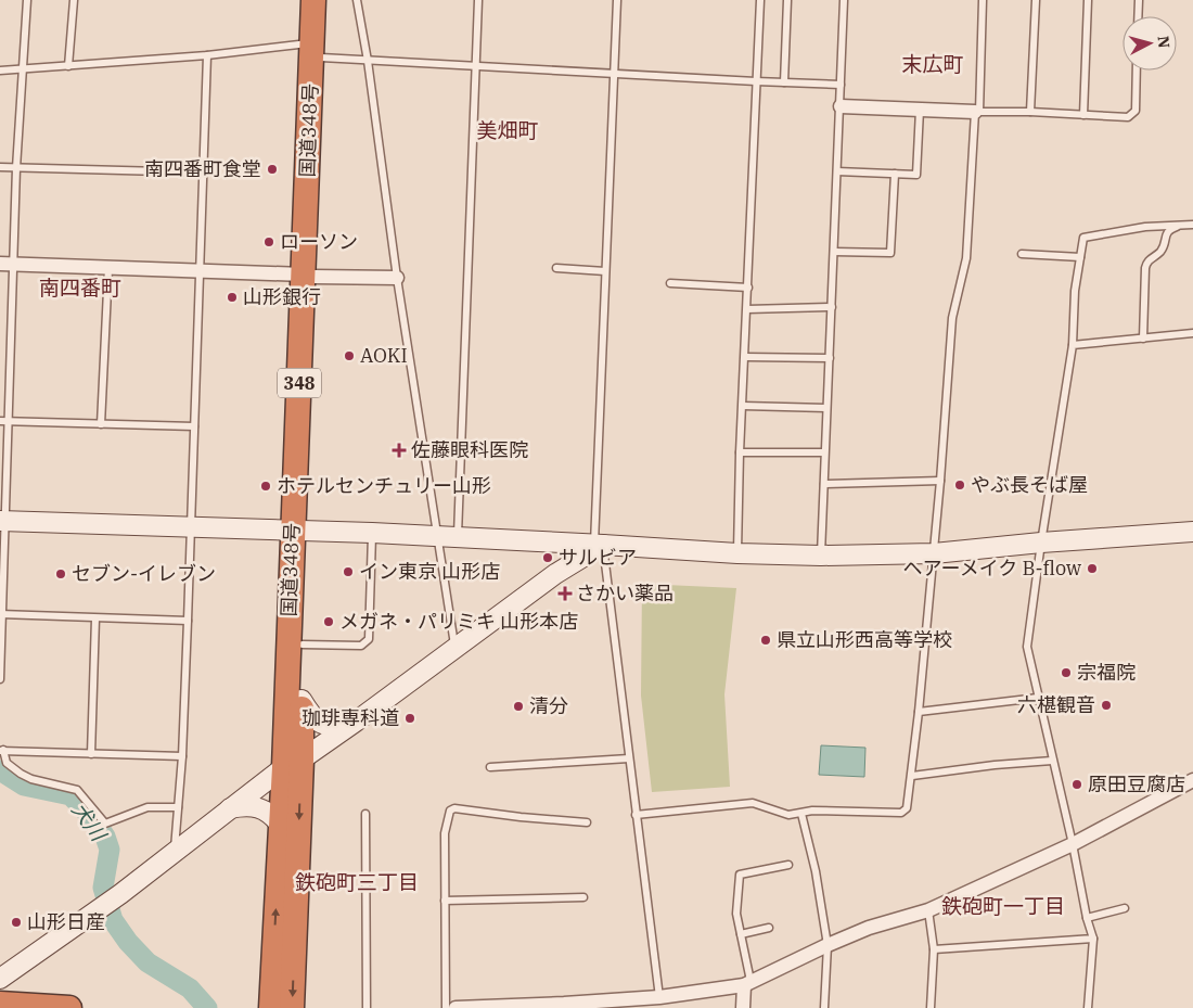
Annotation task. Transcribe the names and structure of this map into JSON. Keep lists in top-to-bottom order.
{
  "streets": {
    "highway": ["国道348号", "348"]
  },
  "districts": [
    "末広町",
    "美畑町",
    "南四番町",
    "鉄砲町三丁目",
    "鉄砲町一丁目"
  ],
  "water": ["犬川"],
  "places": {
    "other": [
      "南四番町食堂",
      "ローソン",
      "山形銀行",
      "AOKI",
      "やぶ長そば屋",
      "ホテルセンチュリー山形",
      "サルビア",
      "ヘアーメイク B-flow",
      "イン東京 山形店",
      "セブン-イレブン",
      "メガネ・パリミキ 山形本店",
      "県立山形西高等学校",
      "宗福院",
      "六椹観音",
      "清分",
      "珈琲専科道",
      "原田豆腐店",
      "山形日産"
    ],
    "health": ["佐藤眼科医院", "さかい薬品"]
  },
  "north": "right"
}
